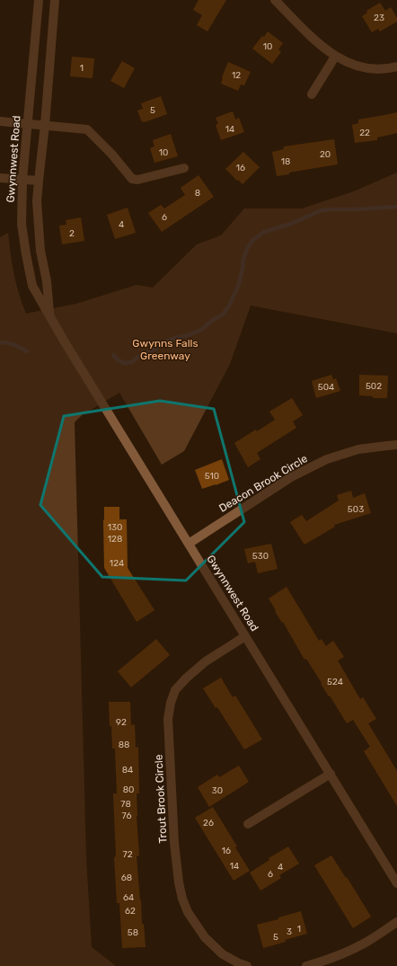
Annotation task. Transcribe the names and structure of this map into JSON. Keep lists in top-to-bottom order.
{
  "streets": {
    "street": ["Gwynnwest Road", "Deacon Brook Circle", "Trout Brook Circle"]
  },
  "crossings": [
    ["Gwynnwest Road", "Deacon Brook Circle"],
    ["Gwynnwest Road", "Trout Brook Circle"]
  ],
  "parks": ["Gwynns Falls Greenway"],
  "house_numbers": [
    "23",
    "10",
    "1",
    "12",
    "5",
    "14",
    "22",
    "10",
    "20",
    "18",
    "16",
    "8",
    "6",
    "4",
    "2",
    "502",
    "504",
    "510",
    "503",
    "130",
    "128",
    "530",
    "124",
    "524",
    "92",
    "88",
    "84",
    "80",
    "30",
    "78",
    "76",
    "26",
    "16",
    "72",
    "14",
    "4",
    "6",
    "68",
    "64",
    "62",
    "1",
    "3",
    "58",
    "5"
  ]
}
